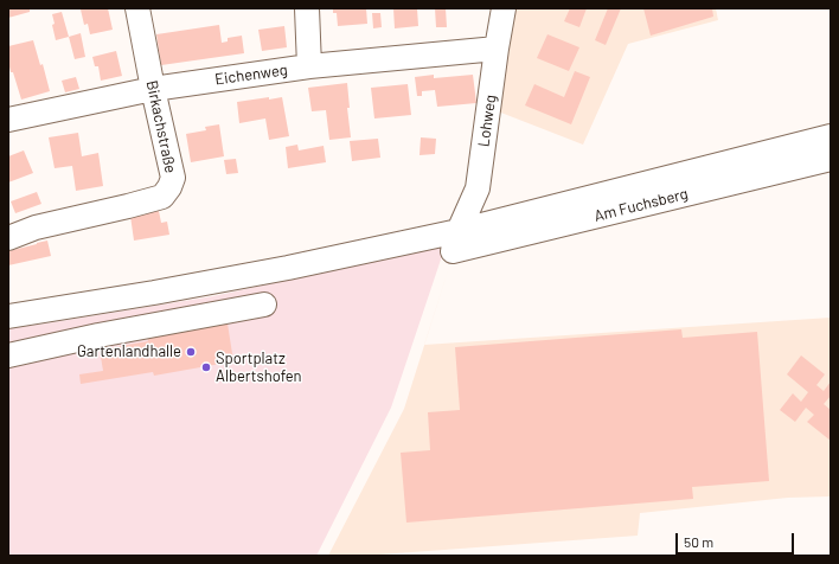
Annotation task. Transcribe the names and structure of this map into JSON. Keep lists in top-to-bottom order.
{
  "streets": {
    "street": [
      "Eichenweg",
      "Lohweg",
      "Birkachstraße",
      "Am Fuchsberg"
    ]
  },
  "crossings": [
    ["Eichenweg", "Lohweg"],
    ["Eichenweg", "Birkachstraße"],
    ["Lohweg", "Am Fuchsberg"]
  ],
  "places": ["Gartenlandhalle", "Sportplatz Albertshofen"],
  "scale_bar": "50 m"
}
